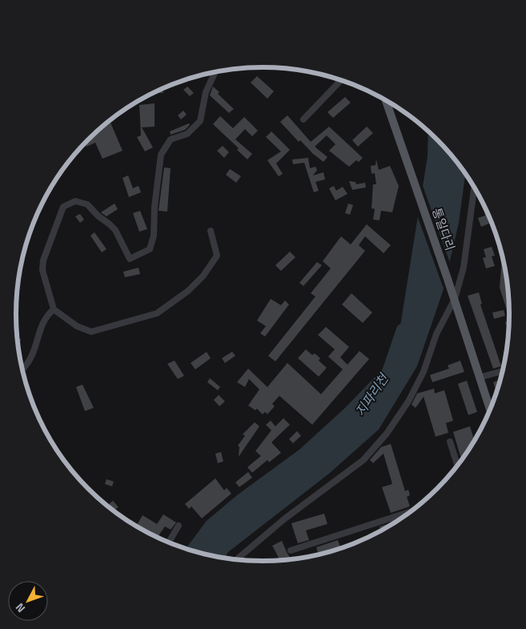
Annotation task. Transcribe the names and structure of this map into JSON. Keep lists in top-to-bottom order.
{
  "streets": {
    "main road": ["통일다리"]
  },
  "water": ["지파리천"],
  "north": "bottom left"
}
